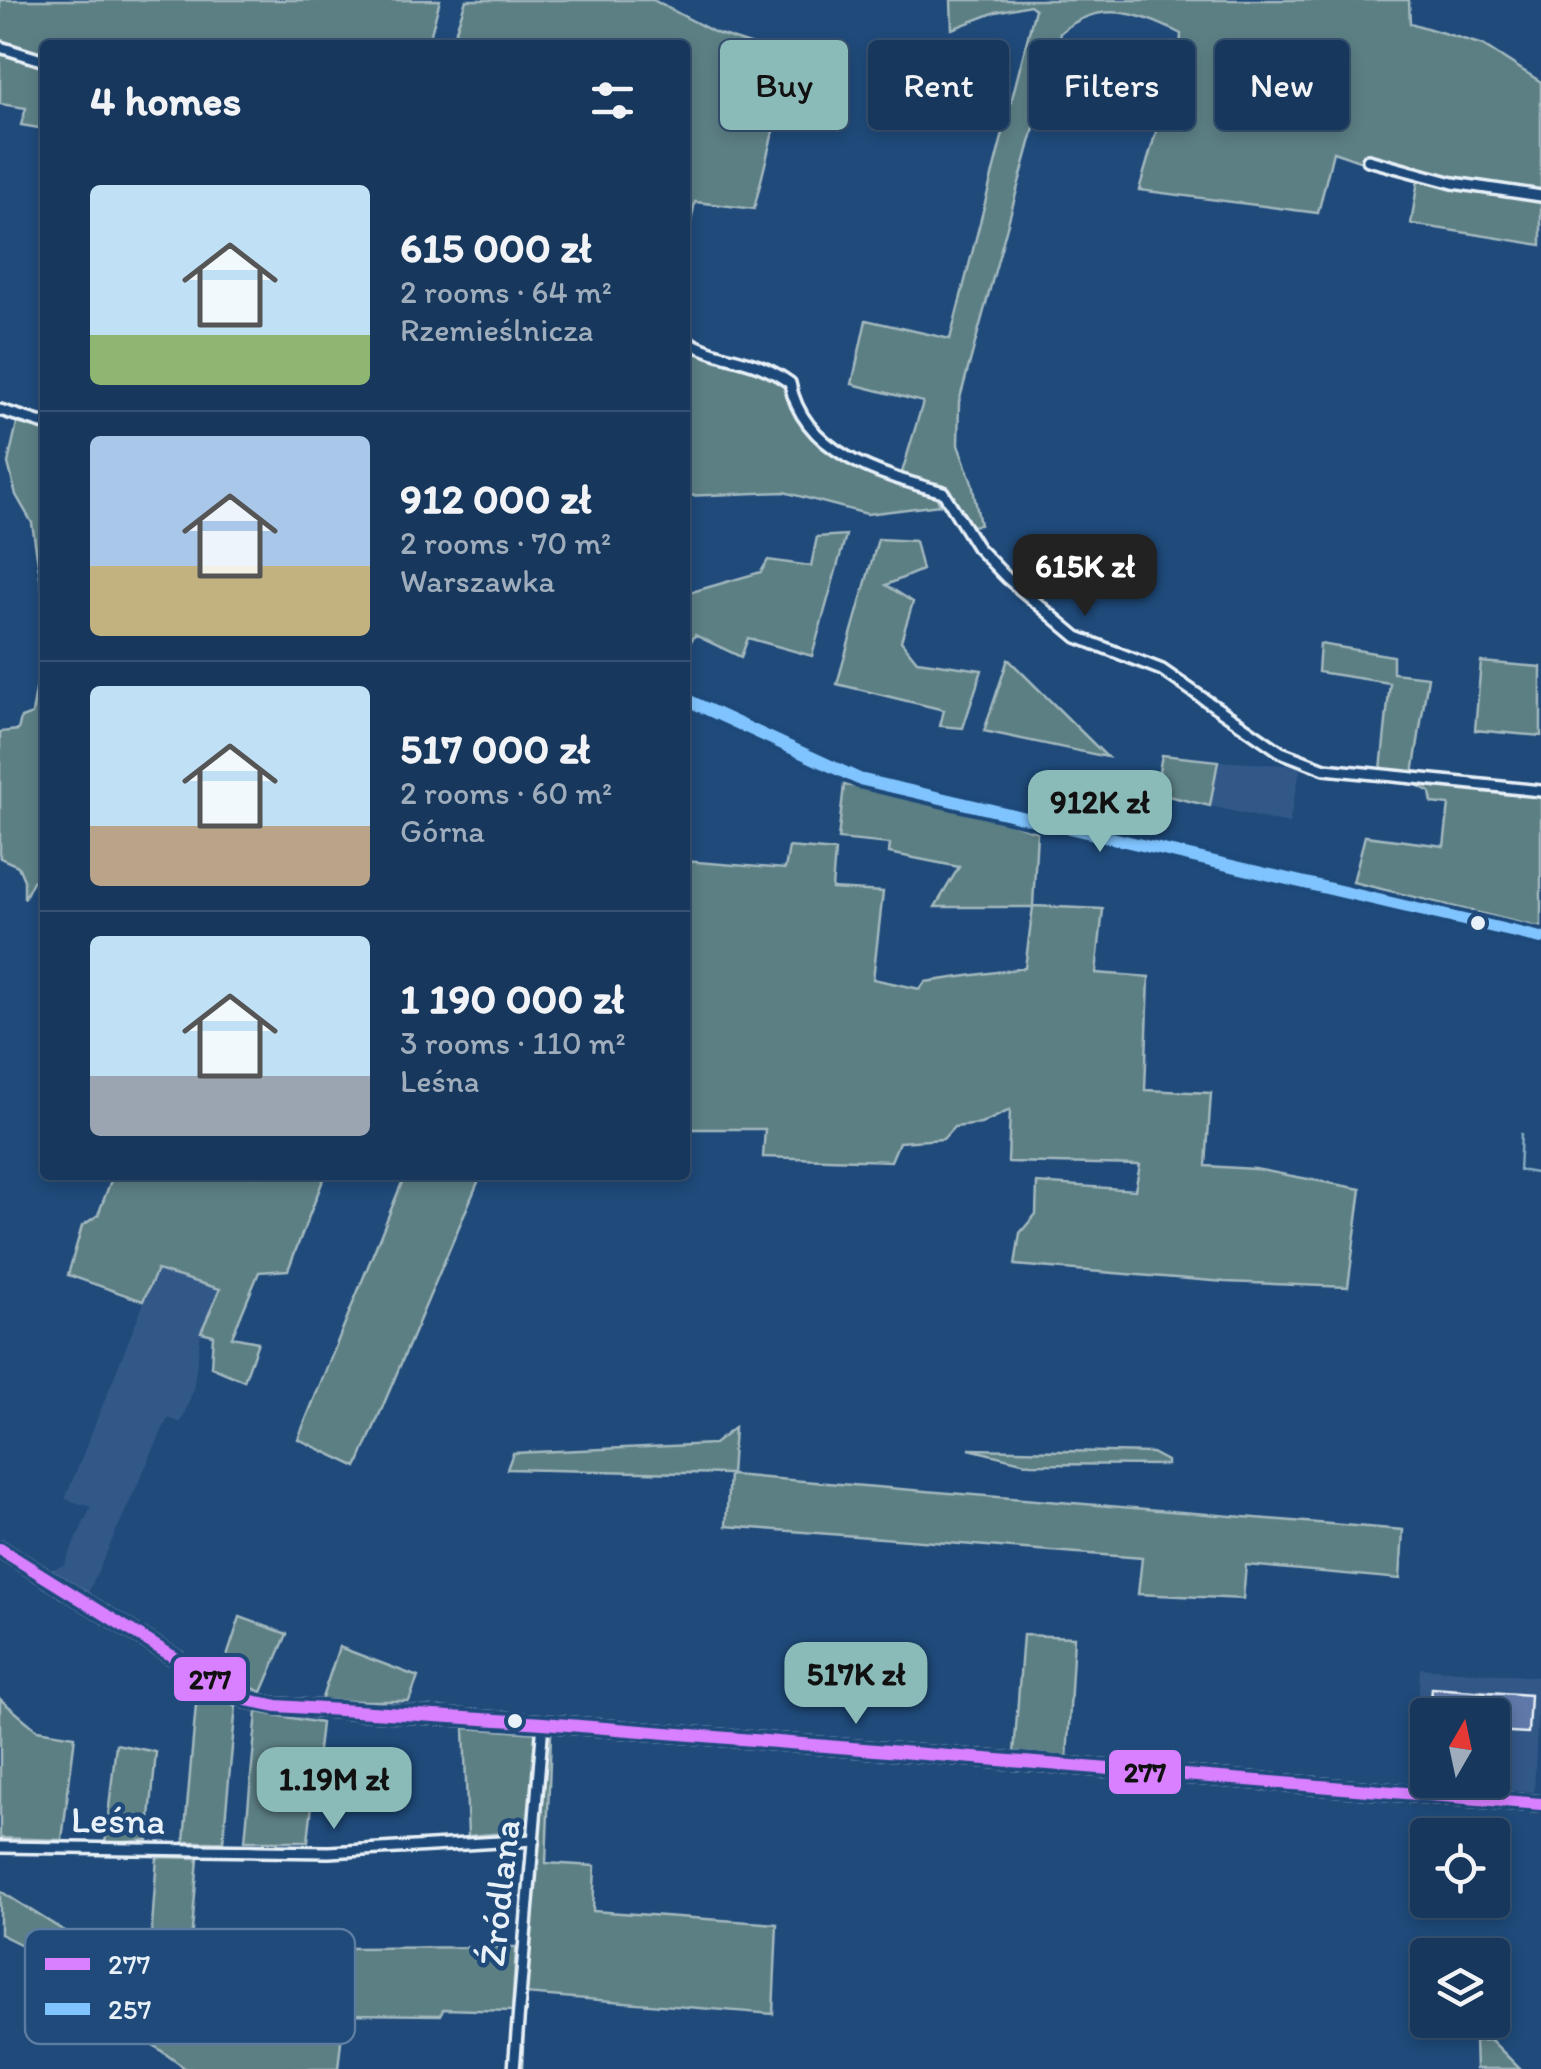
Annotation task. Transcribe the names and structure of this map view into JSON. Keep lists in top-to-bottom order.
{
  "streets": {
    "street": ["Leśna", "Źródlana"]
  },
  "crossings": [
    ["Leśna", "Źródlana"]
  ],
  "lines": ["transit line 257", "transit line 277"],
  "legend": ["277", "257"],
  "north": "top",
  "page": {
    "chip": [
      "Buy",
      "Rent",
      "Filters",
      "New"
    ],
    "heading": "4 homes",
    "list": [
      {
        "name": "615 000 zł",
        "note": "2 rooms · 64 m² · Rzemieślnicza"
      },
      {
        "name": "912 000 zł",
        "note": "2 rooms · 70 m² · Warszawka"
      },
      {
        "name": "517 000 zł",
        "note": "2 rooms · 60 m² · Górna"
      },
      {
        "name": "1 190 000 zł",
        "note": "3 rooms · 110 m² · Leśna"
      }
    ],
    "price": [
      "615K zł",
      "912K zł",
      "517K zł",
      "1.19M zł"
    ]
  }
}
